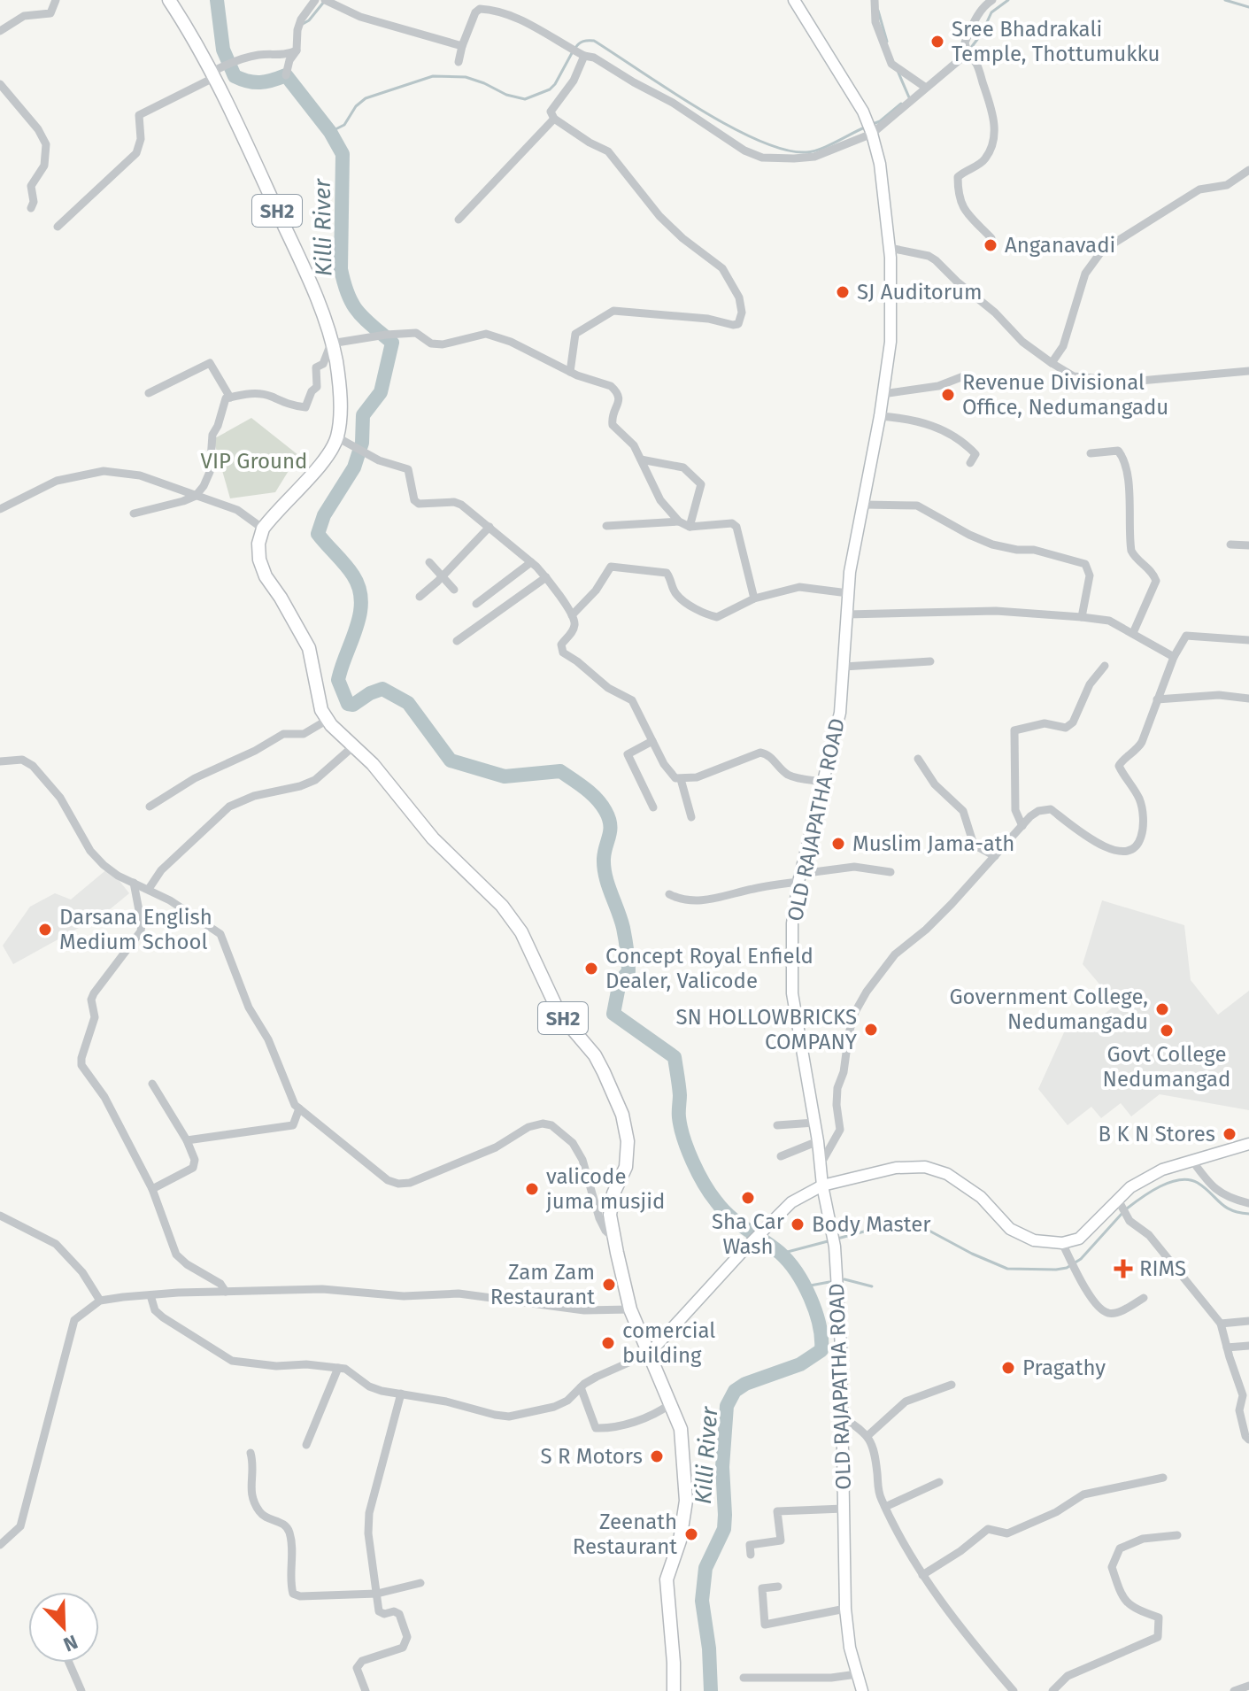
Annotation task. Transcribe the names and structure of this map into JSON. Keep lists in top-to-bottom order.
{
  "streets": {
    "main road": ["SH2", "OLD RAJAPATHA ROAD"]
  },
  "water": ["Killi River"],
  "parks": ["VIP Ground"],
  "places": {
    "other": [
      "Sree Bhadrakali Temple, Thottumukku",
      "Anganavadi",
      "SJ Auditorum",
      "Revenue Divisional Office, Nedumangadu",
      "Muslim Jama-ath",
      "Darsana English Medium School",
      "Concept Royal Enfield Dealer, Valicode",
      "Government College, Nedumangadu",
      "SN HOLLOWBRICKS COMPANY",
      "Govt College Nedumangad",
      "B K N Stores",
      "valicode juma musjid",
      "Sha Car Wash",
      "Body Master",
      "Zam Zam Restaurant",
      "comercial building",
      "Pragathy",
      "S R Motors",
      "Zeenath Restaurant"
    ],
    "health": ["RIMS"]
  },
  "north": "bottom right"
}
